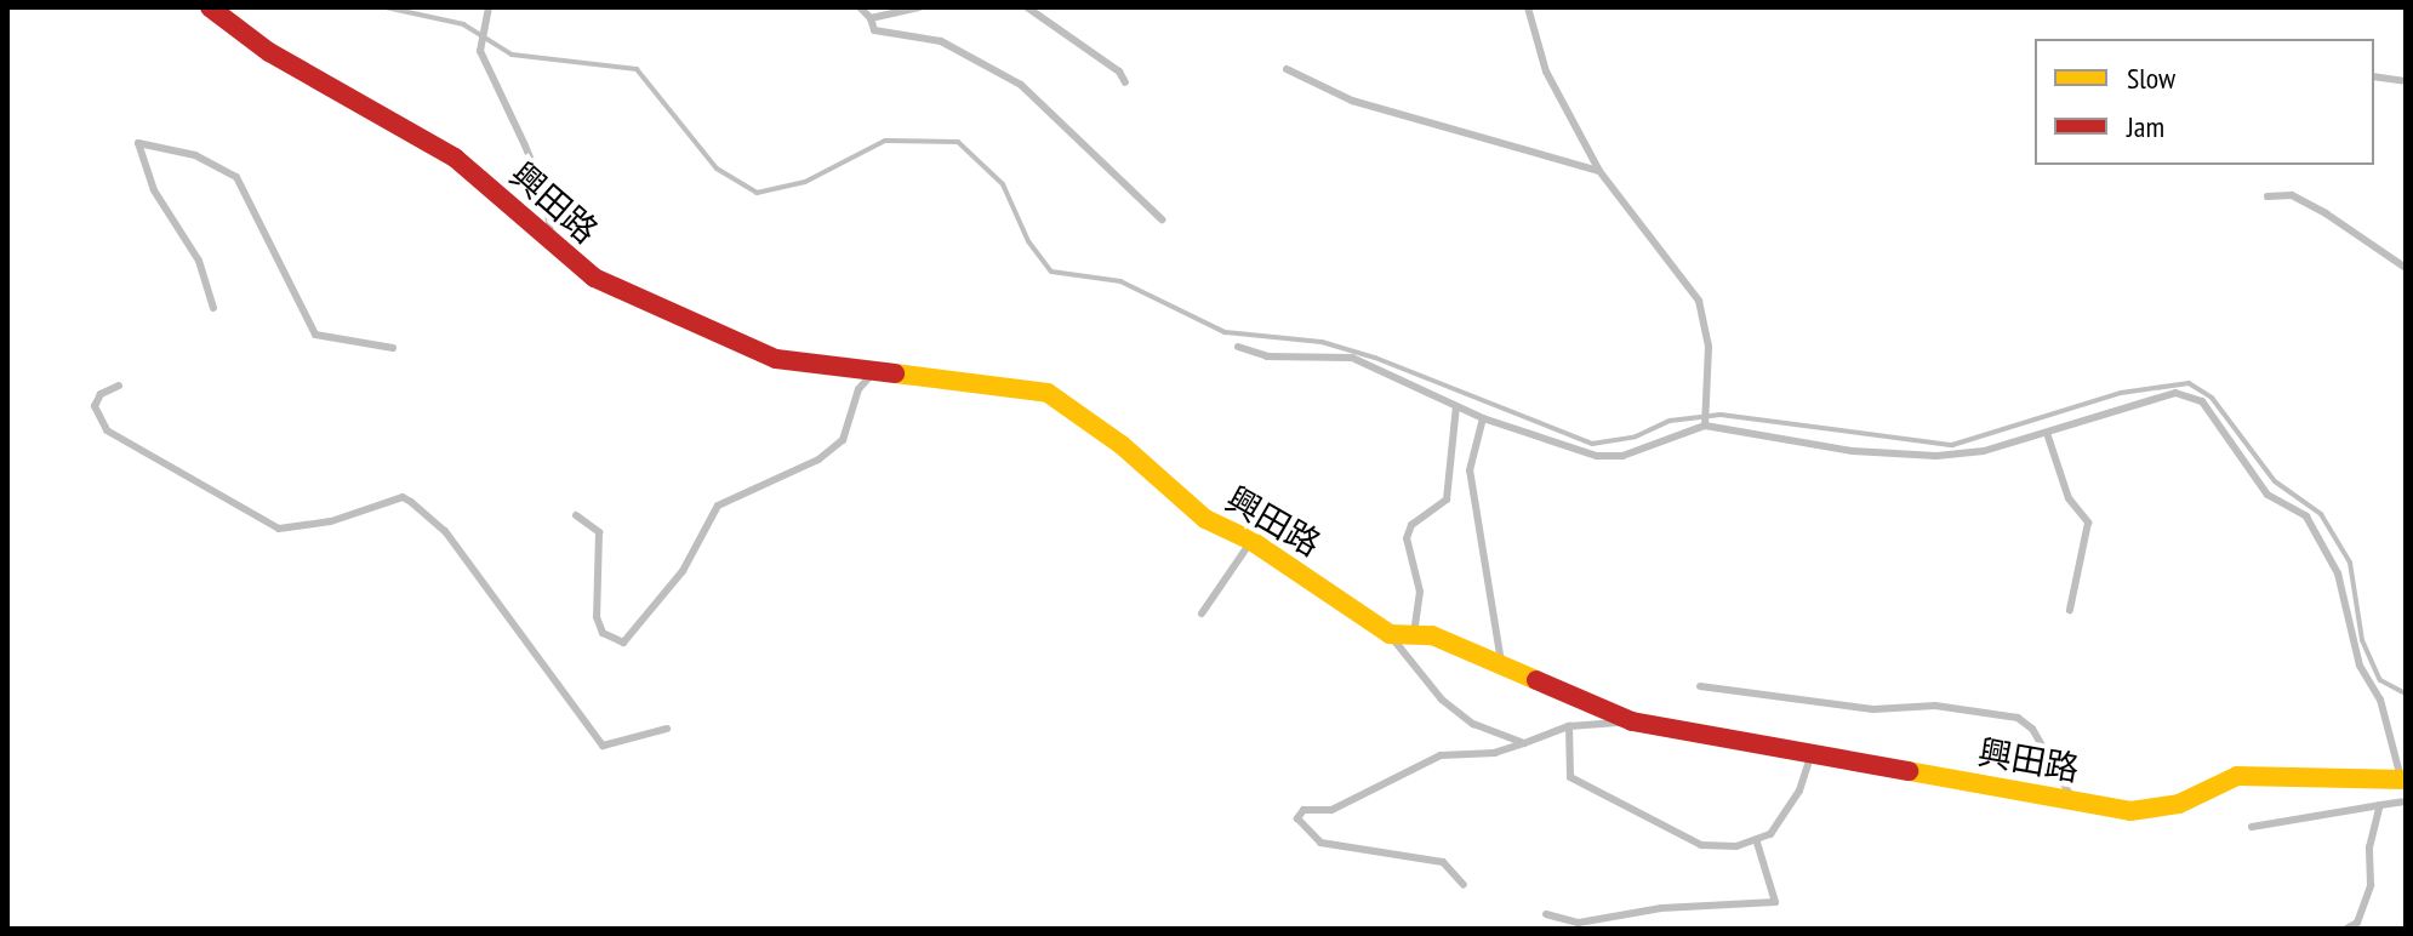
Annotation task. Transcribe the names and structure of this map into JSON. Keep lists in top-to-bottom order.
{
  "streets": {
    "street": ["興田路"]
  },
  "legend": ["Slow", "Jam"]
}
